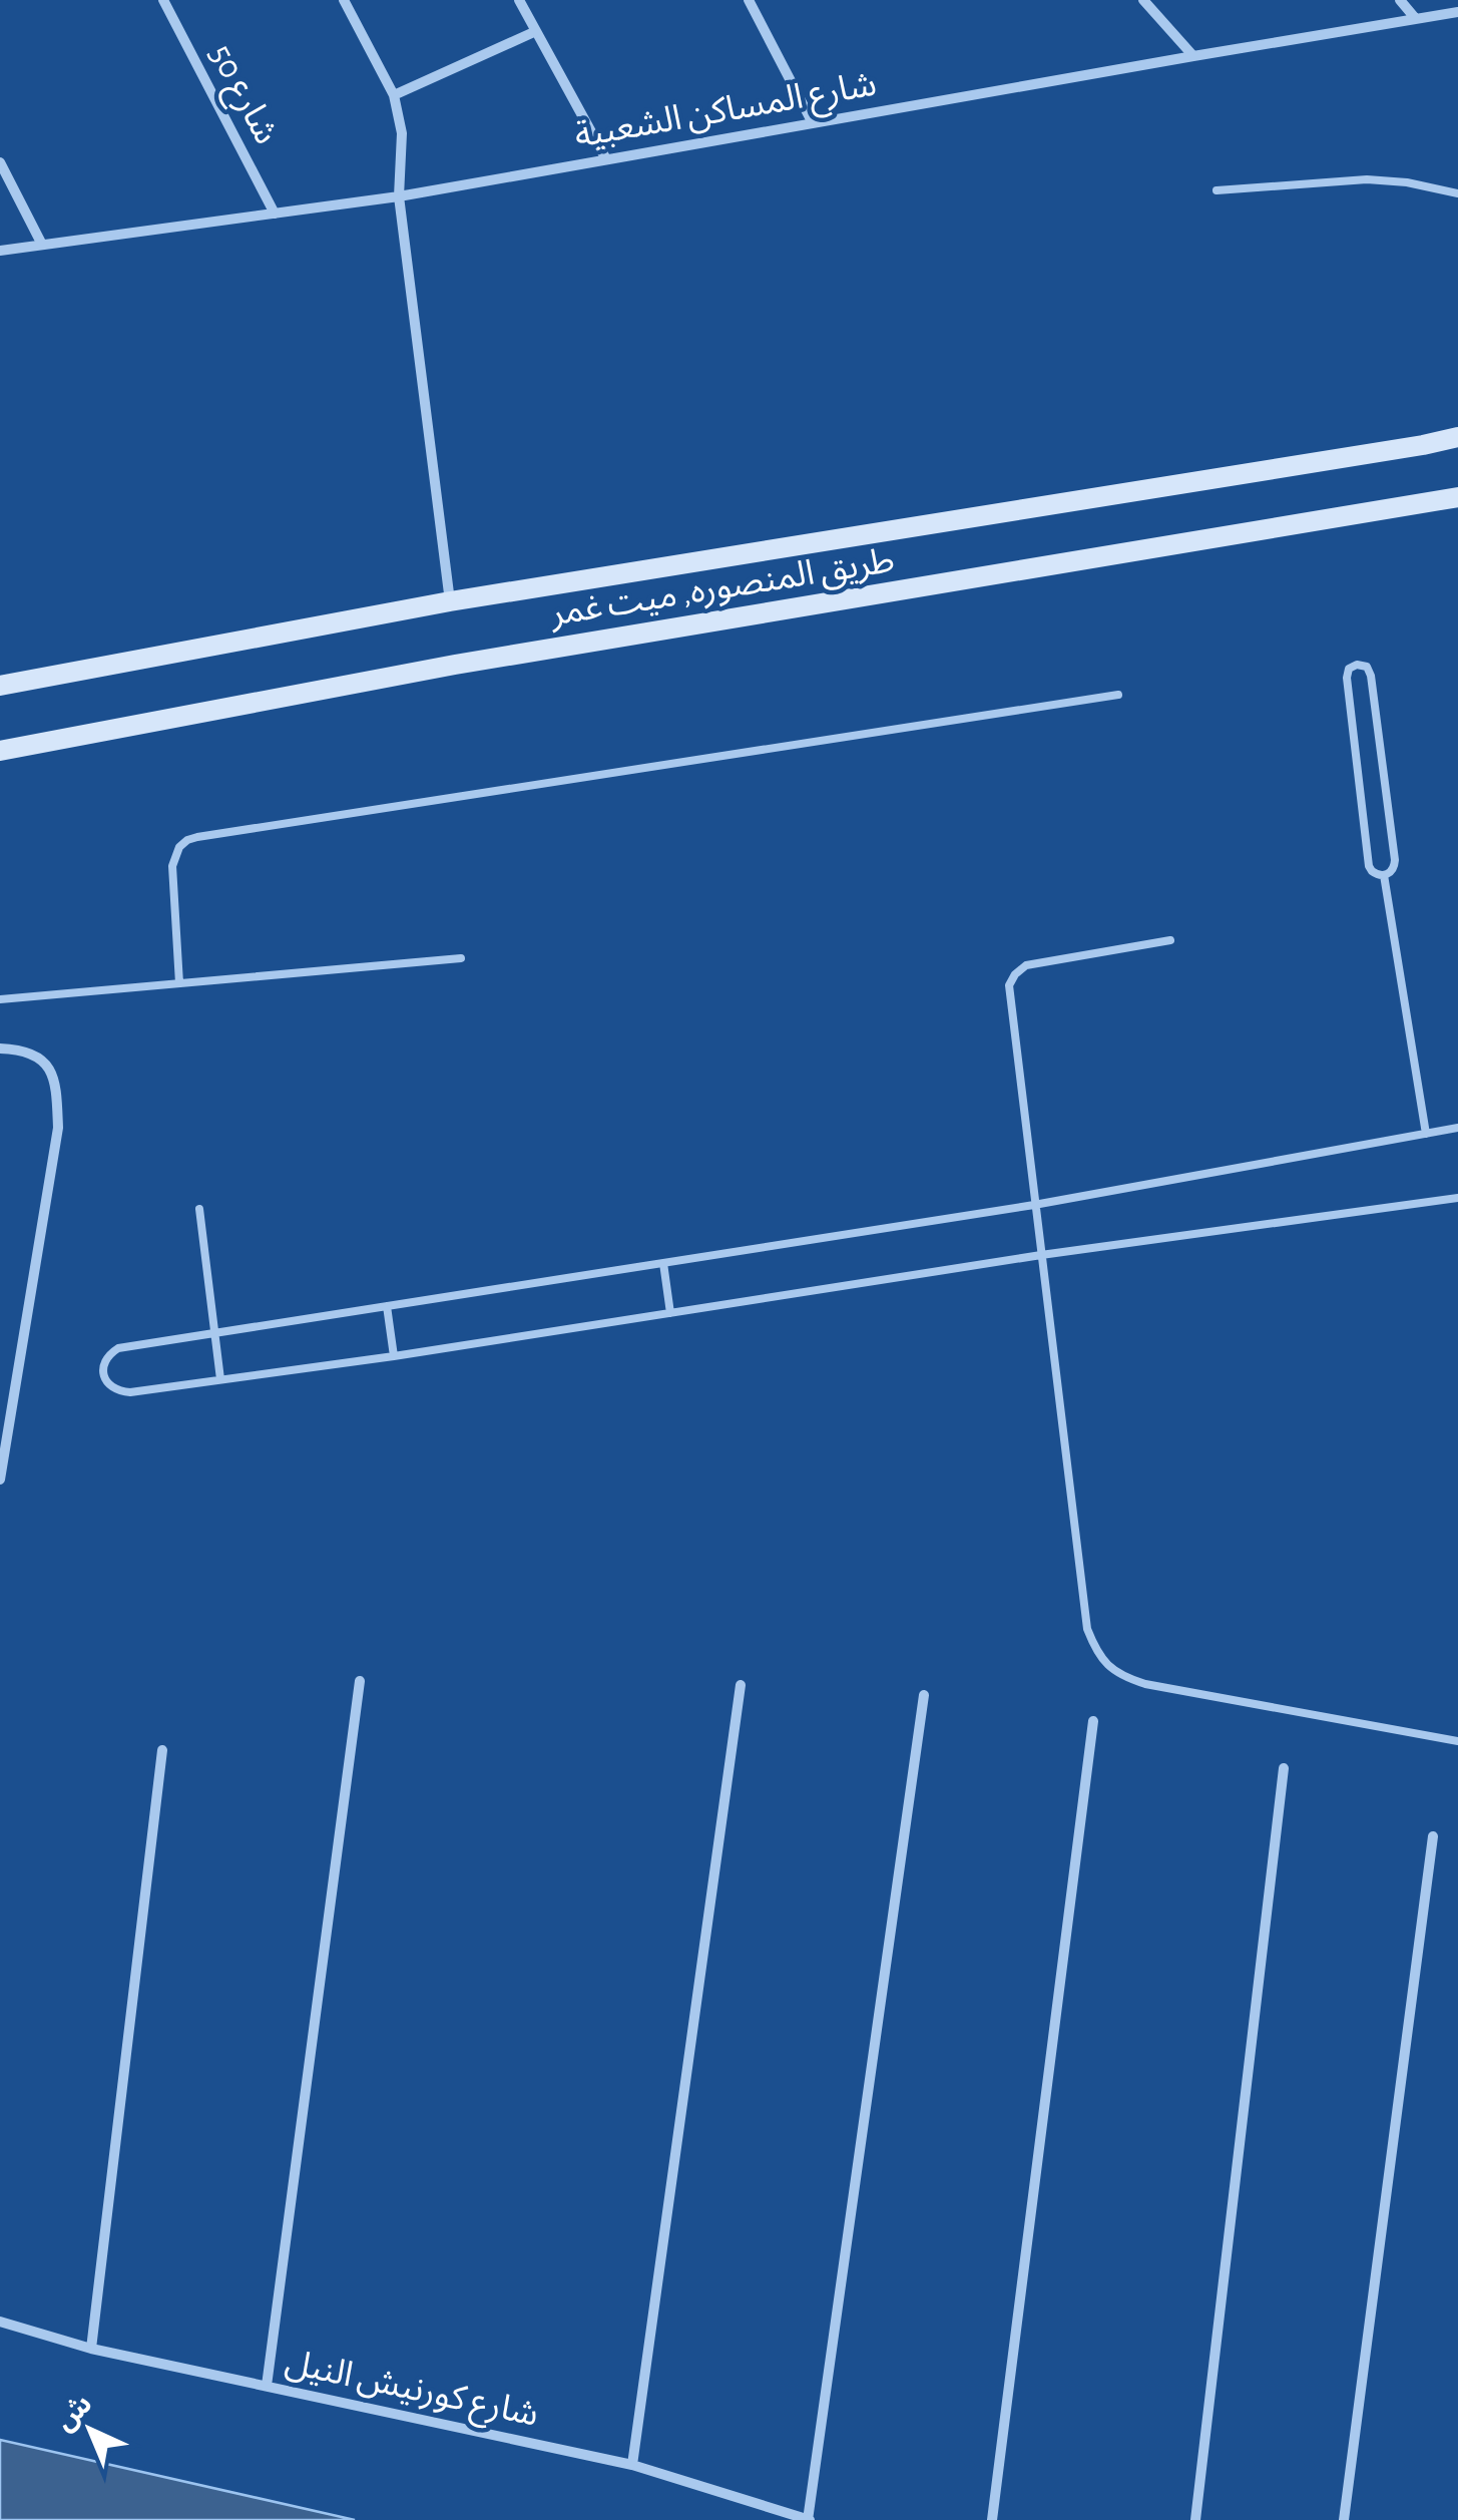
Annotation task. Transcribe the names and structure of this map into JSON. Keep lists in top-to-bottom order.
{
  "streets": {
    "main road": ["طريق المنصوره, ميت غمر"],
    "street": ["شارع 50", "شارع المساكن الشعبية", "شارع كورنيش النيل"]
  },
  "crossings": [
    ["شارع 50", "شارع المساكن الشعبية"]
  ],
  "north": "top left"
}
